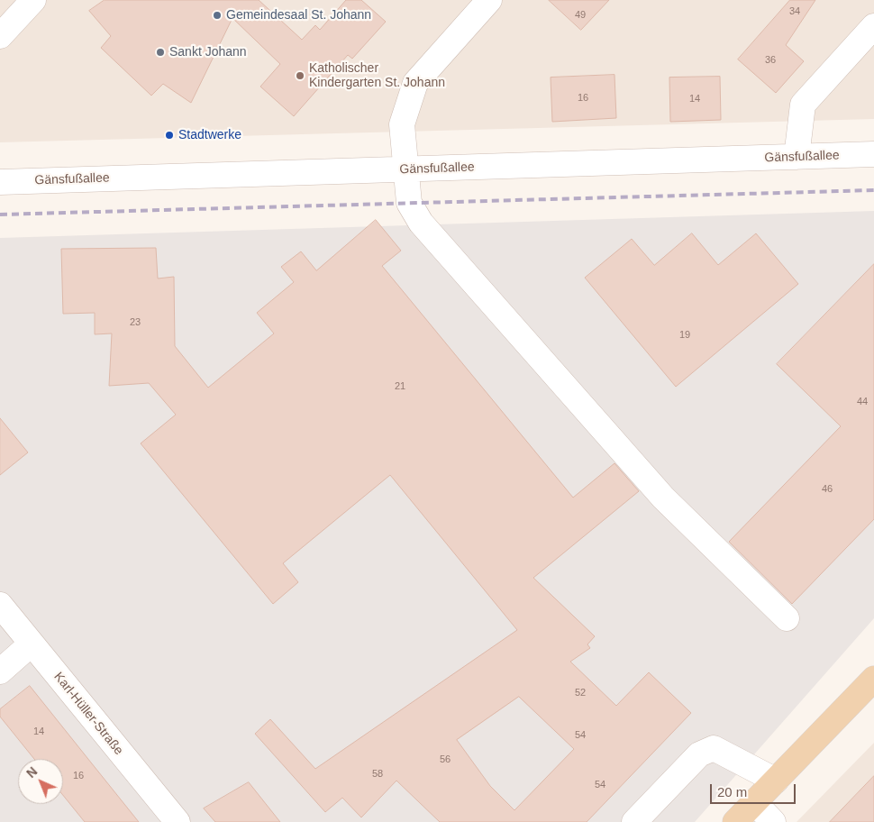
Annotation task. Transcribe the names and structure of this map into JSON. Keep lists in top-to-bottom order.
{
  "streets": {
    "street": ["Gänsfußallee", "Karl-Hüller-Straße"]
  },
  "places": [
    "Gemeindesaal St. Johann",
    "Sankt Johann",
    "Katholischer Kindergarten St. Johann",
    "Stadtwerke"
  ],
  "house_numbers": [
    "34",
    "49",
    "36",
    "16",
    "14",
    "23",
    "19",
    "21",
    "44",
    "46",
    "52",
    "14",
    "54",
    "56",
    "58",
    "16",
    "54"
  ],
  "scale_bar": "20 m",
  "north": "top left"
}
